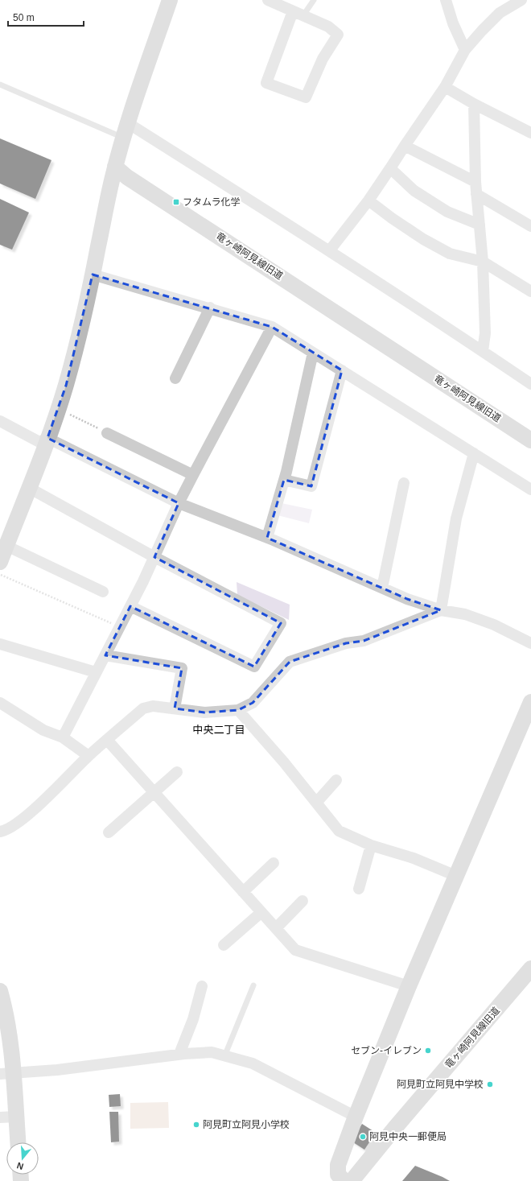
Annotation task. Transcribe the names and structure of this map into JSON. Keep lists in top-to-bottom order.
{
  "streets": {
    "street": ["竜ヶ崎阿見線旧道"]
  },
  "districts": ["中央二丁目"],
  "places": {
    "transit": ["フタムラ化学"],
    "other": [
      "セブン-イレブン",
      "阿見町立阿見中学校",
      "阿見町立阿見小学校",
      "阿見中央一郵便局"
    ]
  },
  "scale_bar": "50 m",
  "north": "bottom"
}
